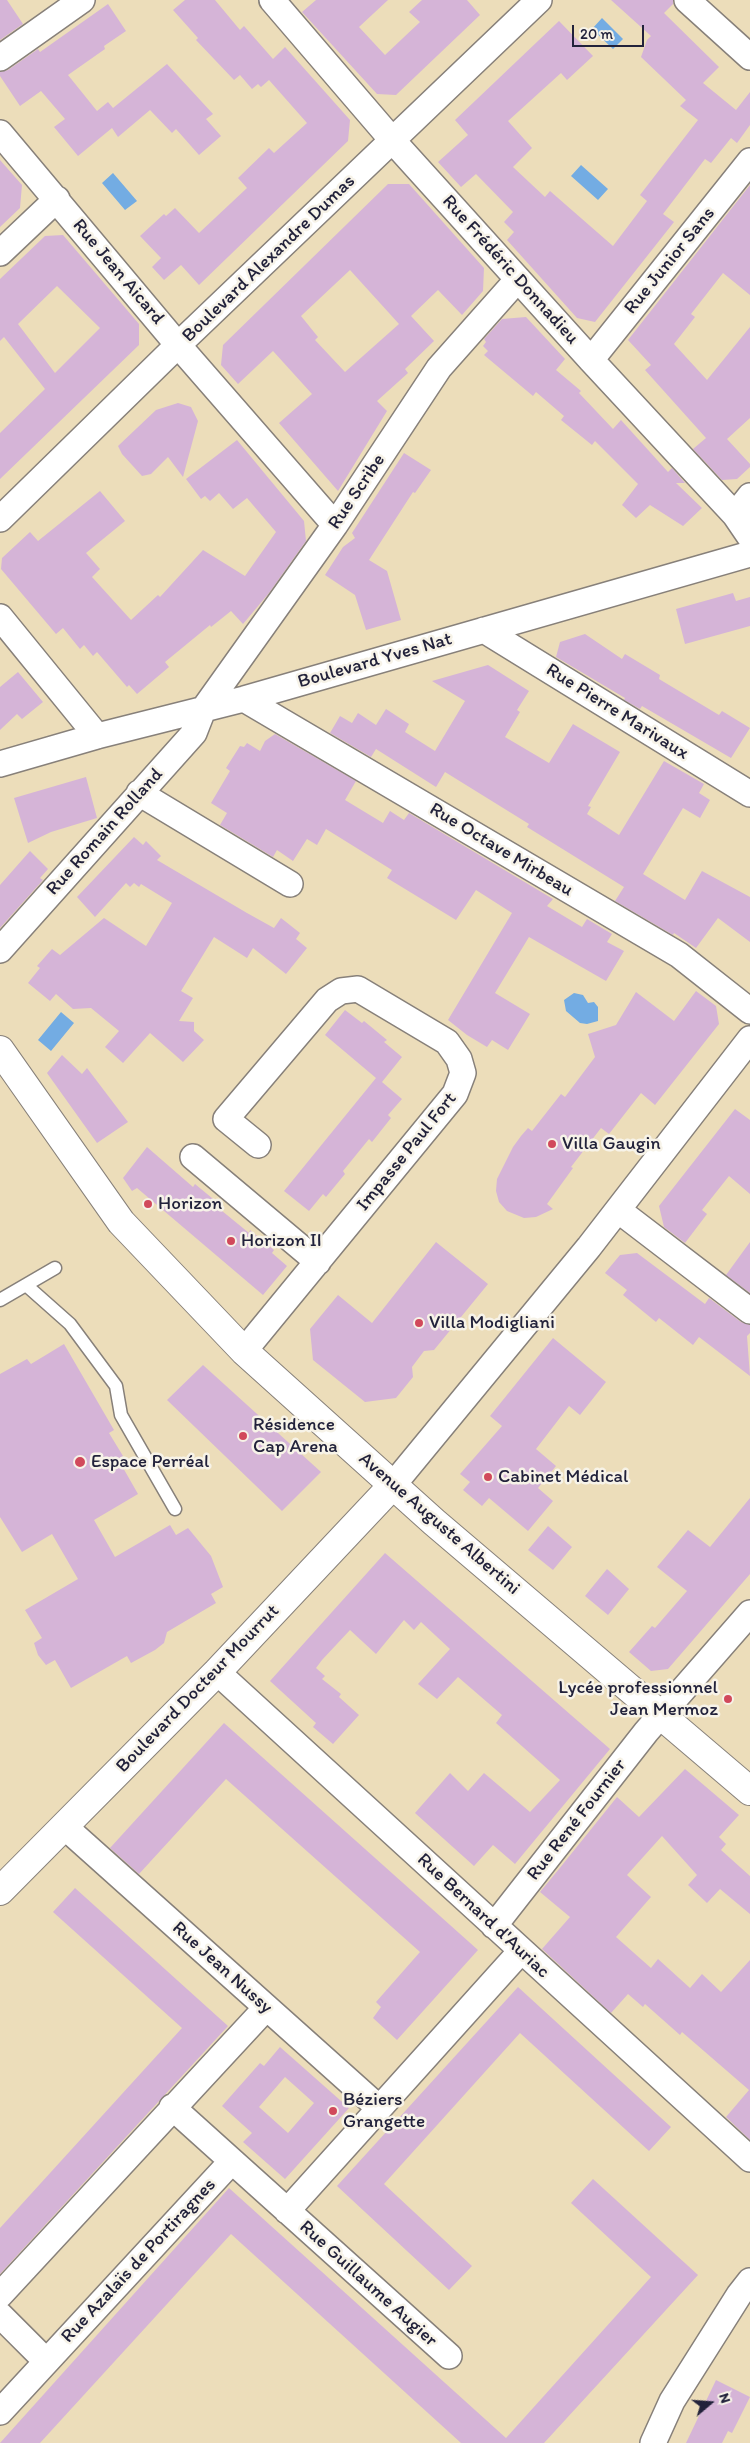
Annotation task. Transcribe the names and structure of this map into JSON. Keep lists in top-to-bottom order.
{
  "streets": {
    "street": [
      "Boulevard Alexandre Dumas",
      "Rue Junior Sans",
      "Rue Frédéric Donnadieu",
      "Rue Jean Aicard",
      "Rue Scribe",
      "Boulevard Yves Nat",
      "Rue Pierre Marivaux",
      "Rue Romain Rolland",
      "Rue Octave Mirbeau",
      "Impasse Paul Fort",
      "Avenue Auguste Albertini",
      "Boulevard Docteur Mourrut",
      "Rue René Fournier",
      "Rue Bernard d'Auriac",
      "Rue Jean Nussy",
      "Rue Azalaïs de Portiragnes",
      "Rue Guillaume Augier"
    ]
  },
  "crossings": [
    ["Boulevard Alexandre Dumas", "Rue Frédéric Donnadieu"],
    ["Boulevard Alexandre Dumas", "Rue Jean Aicard"],
    ["Rue Junior Sans", "Rue Frédéric Donnadieu"],
    ["Rue Frédéric Donnadieu", "Rue Scribe"],
    ["Rue Jean Aicard", "Rue Scribe"],
    ["Rue Scribe", "Boulevard Yves Nat"],
    ["Rue Scribe", "Rue Romain Rolland"],
    ["Boulevard Yves Nat", "Rue Pierre Marivaux"],
    ["Boulevard Yves Nat", "Rue Romain Rolland"],
    ["Boulevard Yves Nat", "Rue Octave Mirbeau"],
    ["Impasse Paul Fort", "Avenue Auguste Albertini"],
    ["Avenue Auguste Albertini", "Boulevard Docteur Mourrut"],
    ["Avenue Auguste Albertini", "Rue René Fournier"],
    ["Boulevard Docteur Mourrut", "Rue Bernard d'Auriac"],
    ["Boulevard Docteur Mourrut", "Rue Jean Nussy"],
    ["Rue René Fournier", "Rue Bernard d'Auriac"]
  ],
  "places": [
    "Villa Gaugin",
    "Horizon",
    "Horizon II",
    "Villa Modigliani",
    "Résidence Cap Arena",
    "Espace Perréal",
    "Cabinet Médical",
    "Lycée professionnel Jean Mermoz",
    "Béziers Grangette"
  ],
  "scale_bar": "20 m",
  "north": "right"
}
